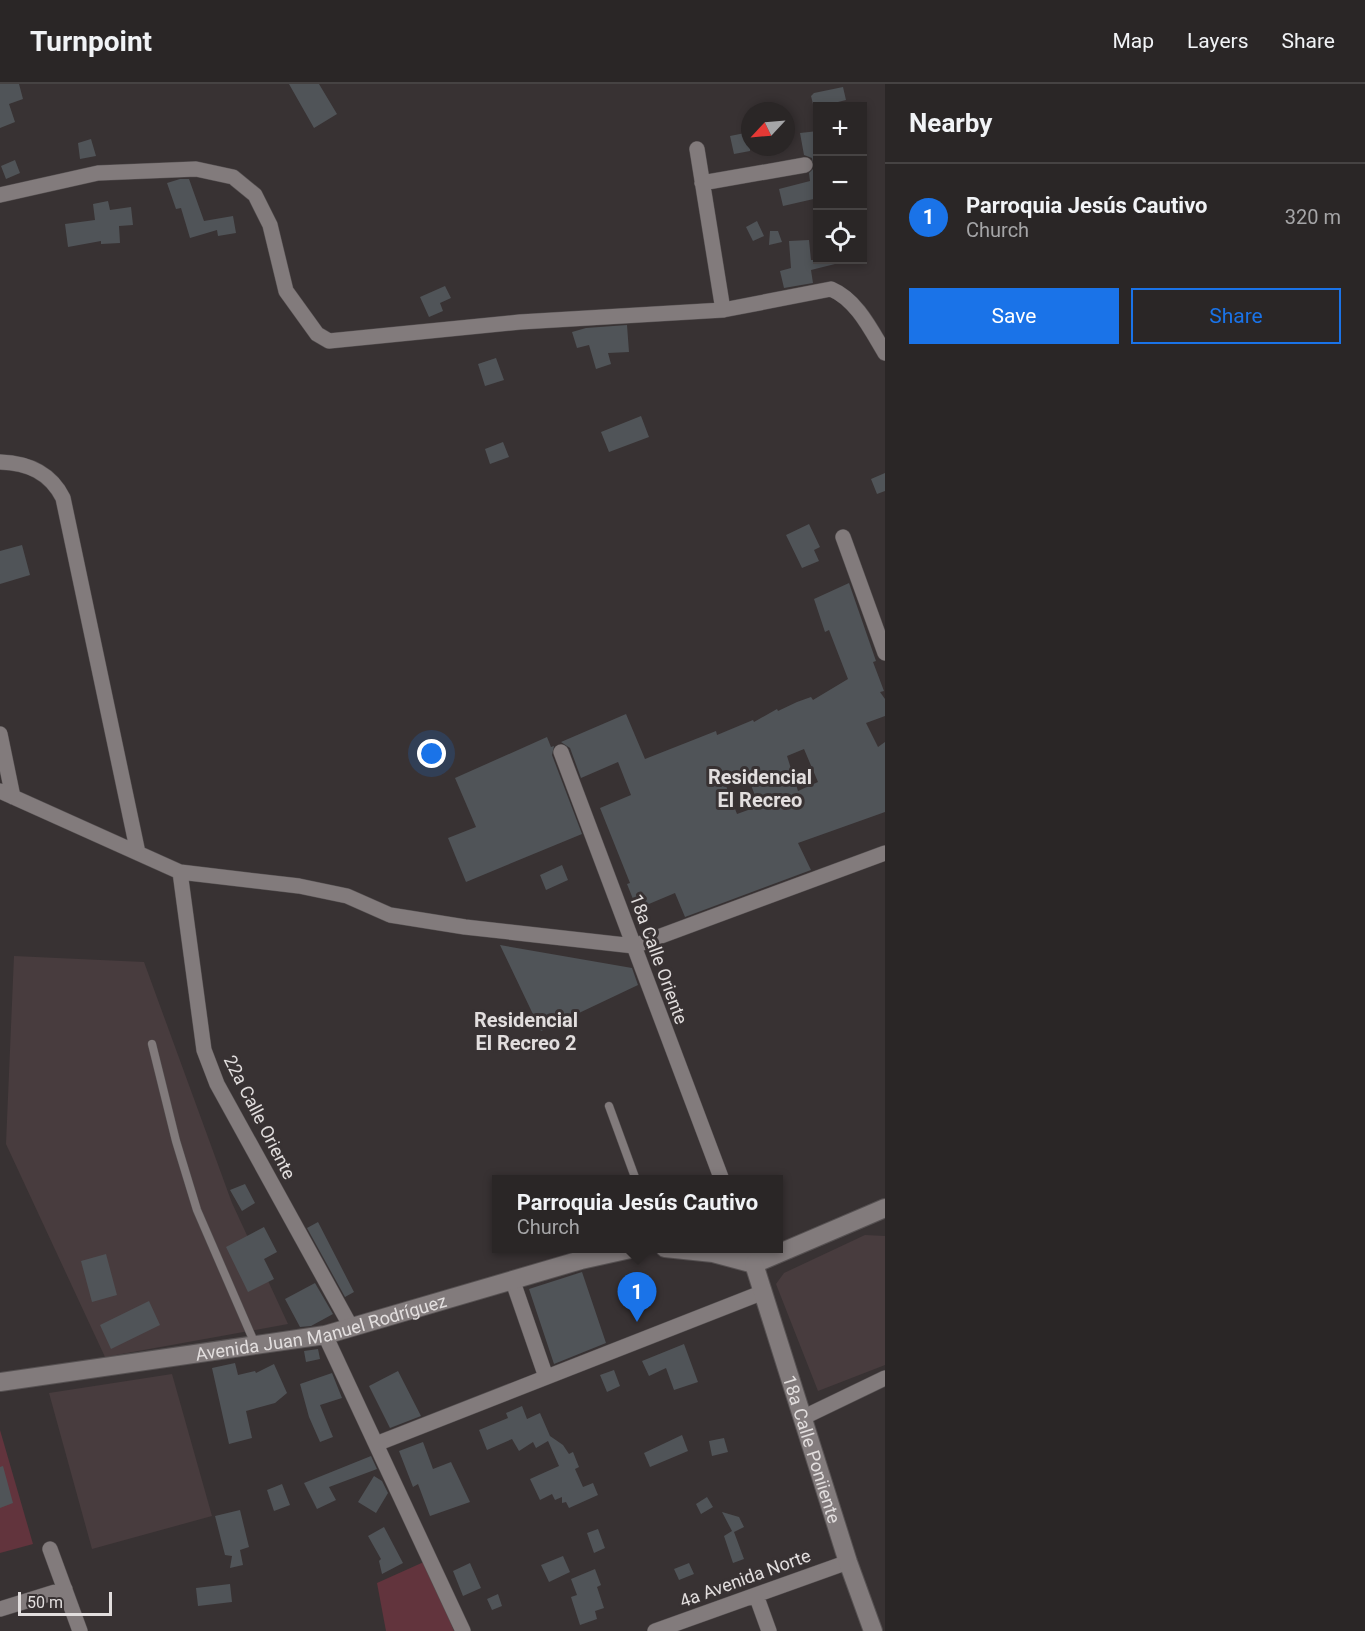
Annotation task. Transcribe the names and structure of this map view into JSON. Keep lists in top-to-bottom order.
{
  "streets": {
    "street": [
      "18a Calle Oriente",
      "22a Calle Oriente",
      "Avenida Juan Manuel Rodríguez",
      "18a Calle Poniiente",
      "4a Avenida Norte"
    ]
  },
  "crossings": [
    ["22a Calle Oriente", "Avenida Juan Manuel Rodríguez"],
    ["18a Calle Poniiente", "4a Avenida Norte"]
  ],
  "districts": ["Residencial El Recreo", "Residencial El Recreo 2"],
  "scale_bar": "50 m",
  "north": "bottom left",
  "page": {
    "header": "Turnpoint",
    "nav": ["Map", "Layers", "Share"],
    "heading": "Nearby",
    "map_buttons": ["+", "−"],
    "list": [
      {
        "mark": "1",
        "name": "Parroquia Jesús Cautivo",
        "note": "Church",
        "value": "320 m"
      }
    ],
    "buttons": ["Save", "Share"],
    "popup": ["Parroquia Jesús Cautivo", "Church"],
    "pins": "1",
    "scale": "50 m"
  }
}
